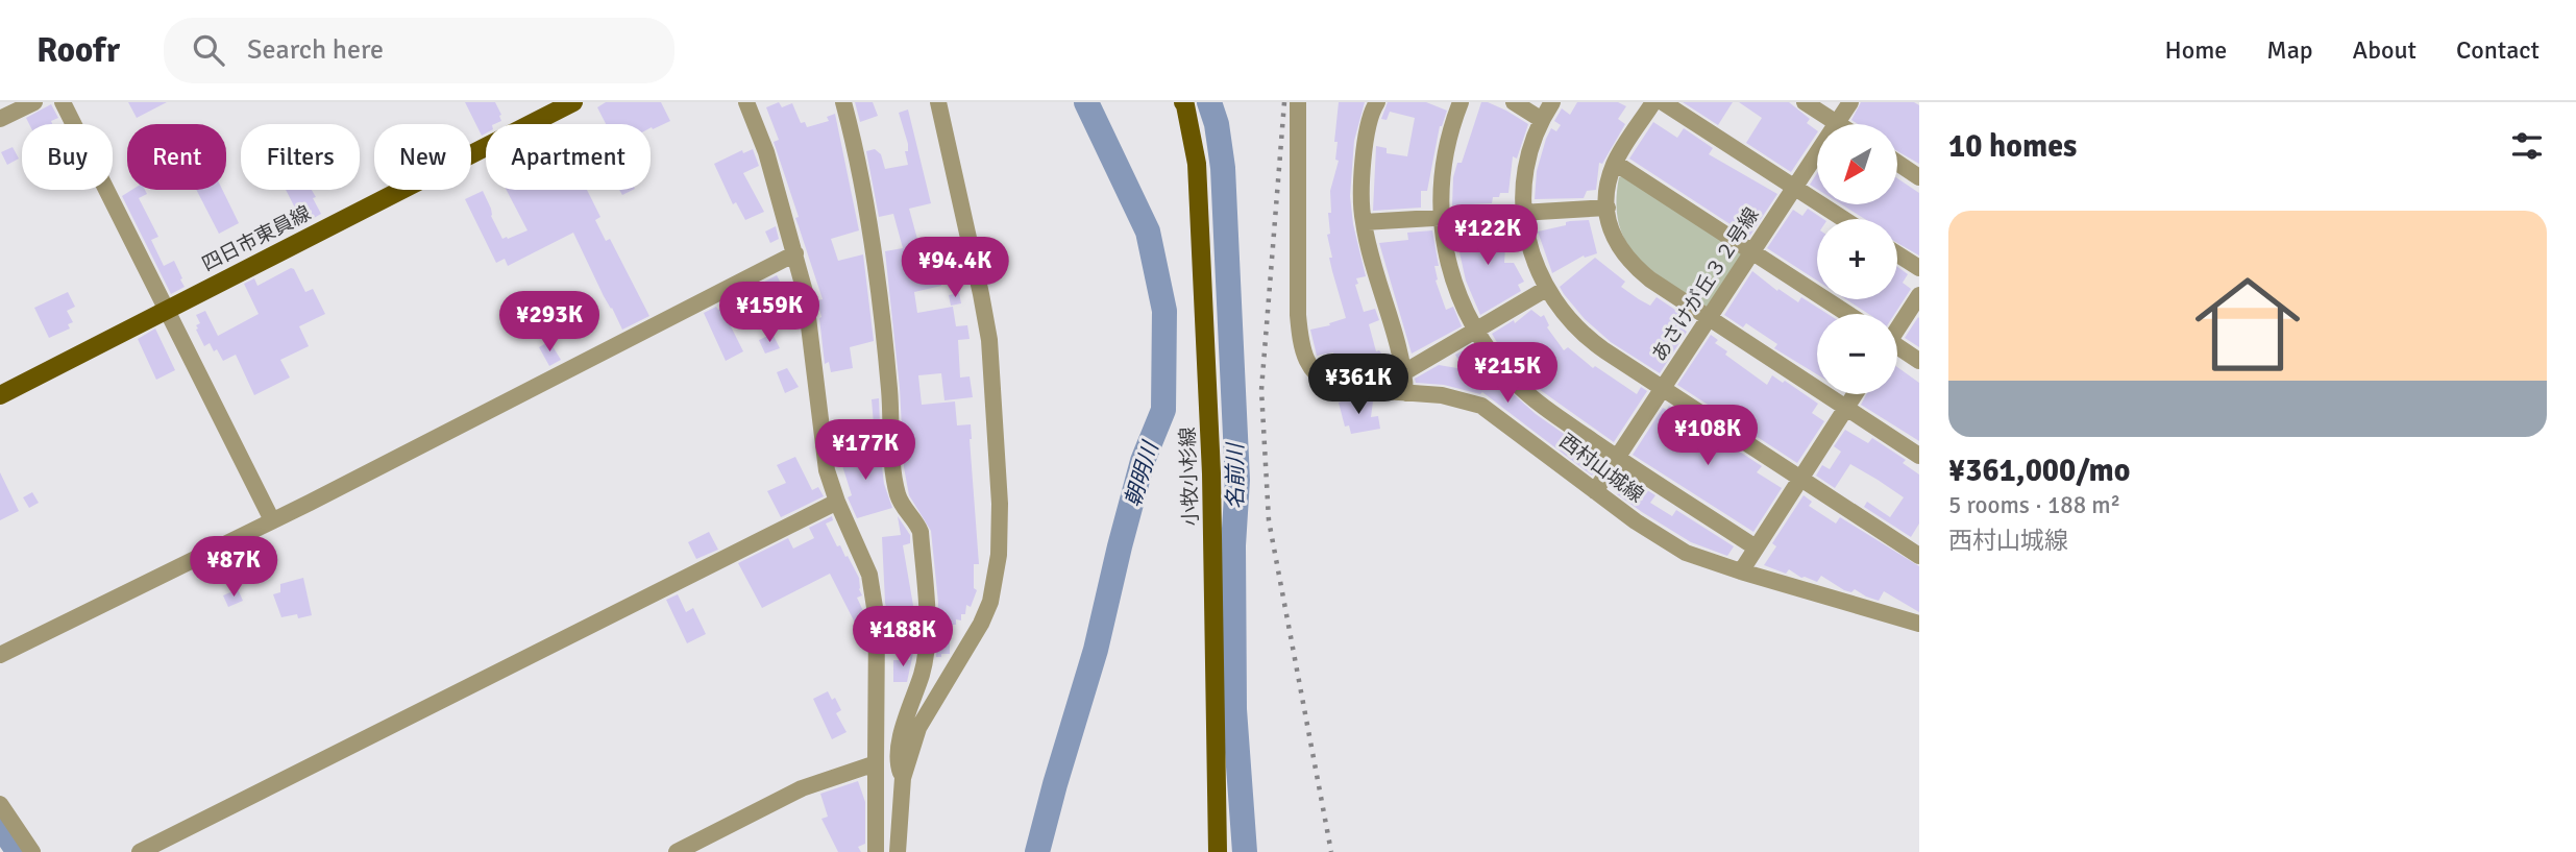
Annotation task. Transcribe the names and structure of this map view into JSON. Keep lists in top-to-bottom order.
{
  "streets": {
    "main road": ["四日市東員線", "小牧小杉線"],
    "street": ["あさけが丘３２号線", "西村山城線"]
  },
  "crossings": [
    ["あさけが丘３２号線", "西村山城線"]
  ],
  "water": ["朝明川", "名前川"],
  "north": "bottom left",
  "page": {
    "header": "Roofr",
    "search": "Search here",
    "nav": [
      "Home",
      "Map",
      "About",
      "Contact"
    ],
    "heading": "10 homes",
    "map_buttons": ["+", "−"],
    "chip": [
      "Buy",
      "Rent",
      "Filters",
      "New",
      "Apartment"
    ],
    "list": [
      {
        "name": "¥361,000/mo",
        "note": "5 rooms · 188 m² · 西村山城線"
      }
    ],
    "price": [
      "¥122K",
      "¥94.4K",
      "¥159K",
      "¥293K",
      "¥215K",
      "¥361K",
      "¥108K",
      "¥177K",
      "¥87K",
      "¥188K"
    ]
  }
}
